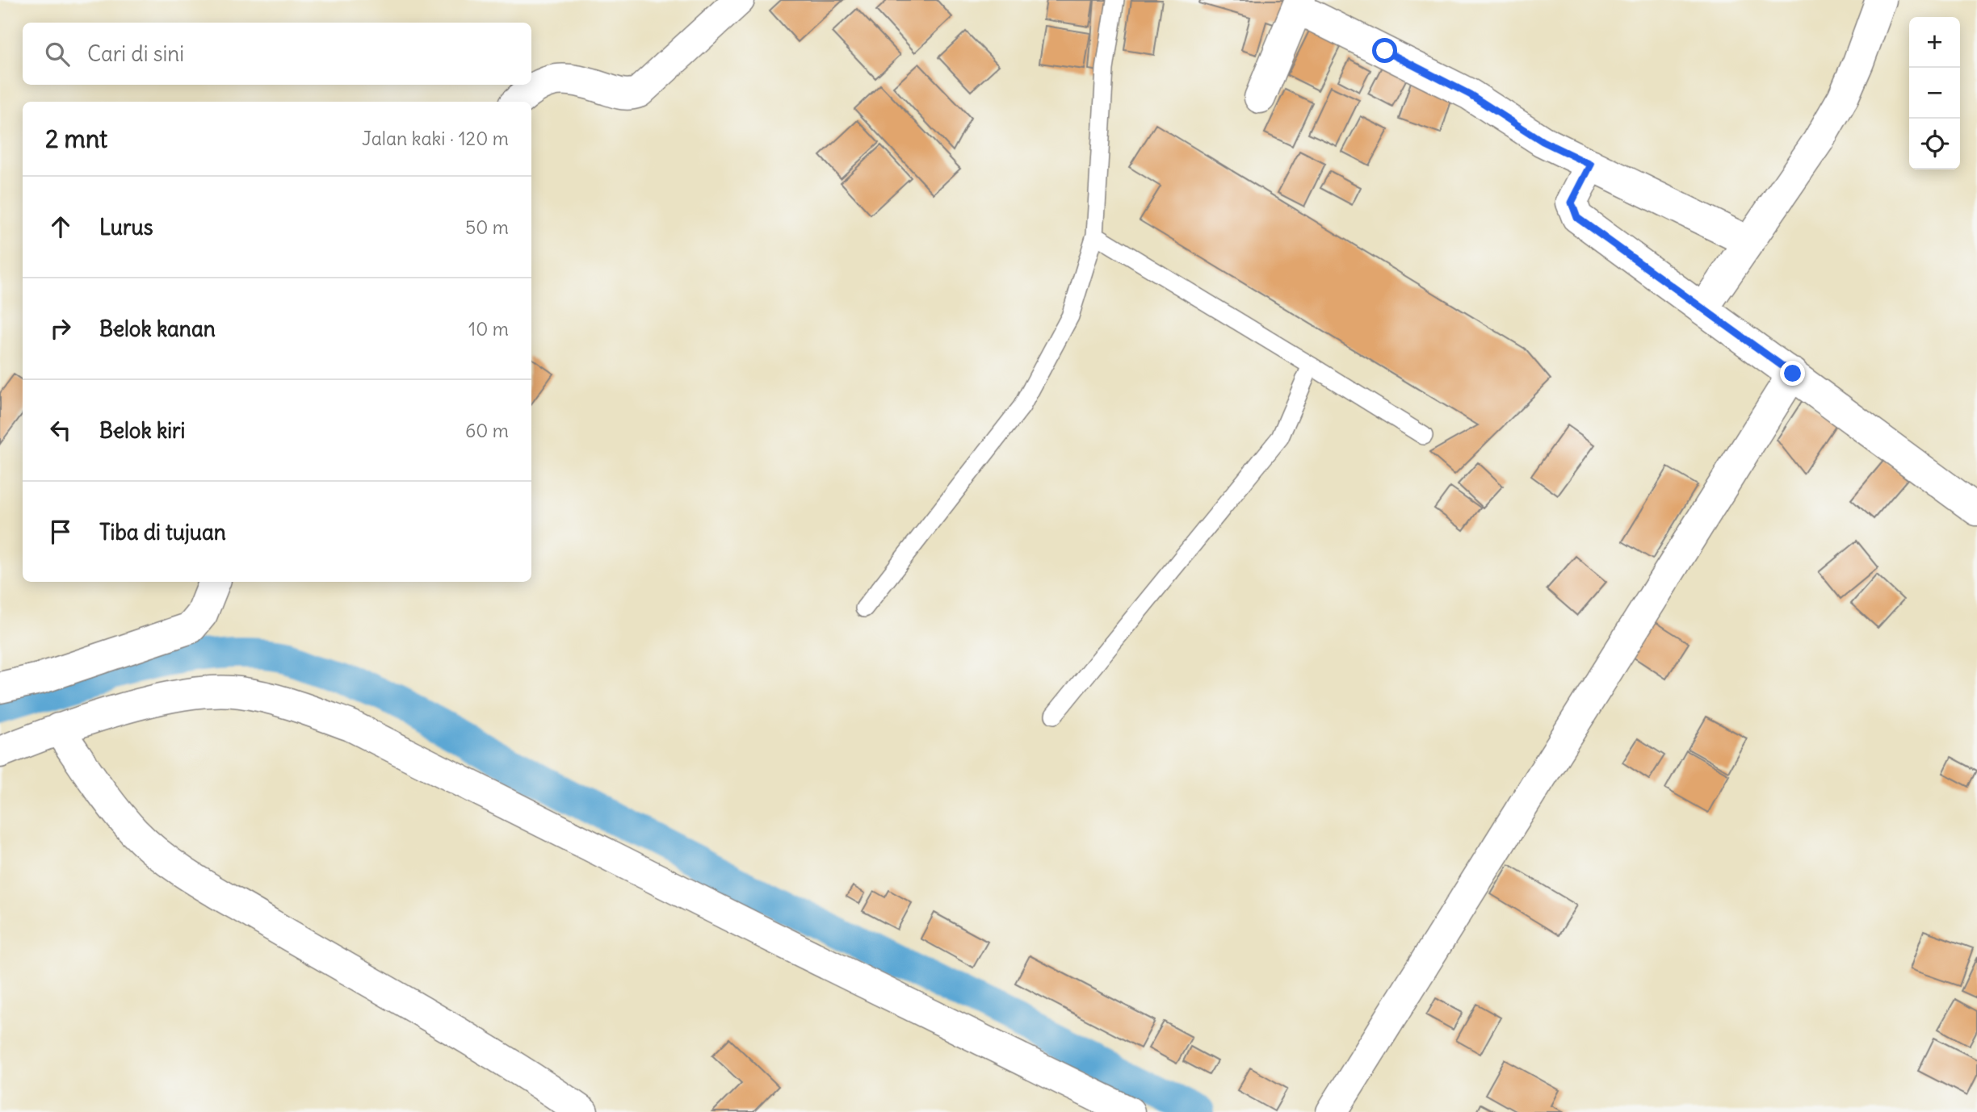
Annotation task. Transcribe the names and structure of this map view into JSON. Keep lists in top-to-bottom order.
{
  "page": {
    "map_buttons": ["+", "−"],
    "search": "Cari di sini",
    "heading": ["2 mnt", "Jalan kaki · 120 m"],
    "list": [
      ["Lurus", "50 m"],
      ["Belok kanan", "10 m"],
      ["Belok kiri", "60 m"],
      "Tiba di tujuan"
    ]
  }
}
